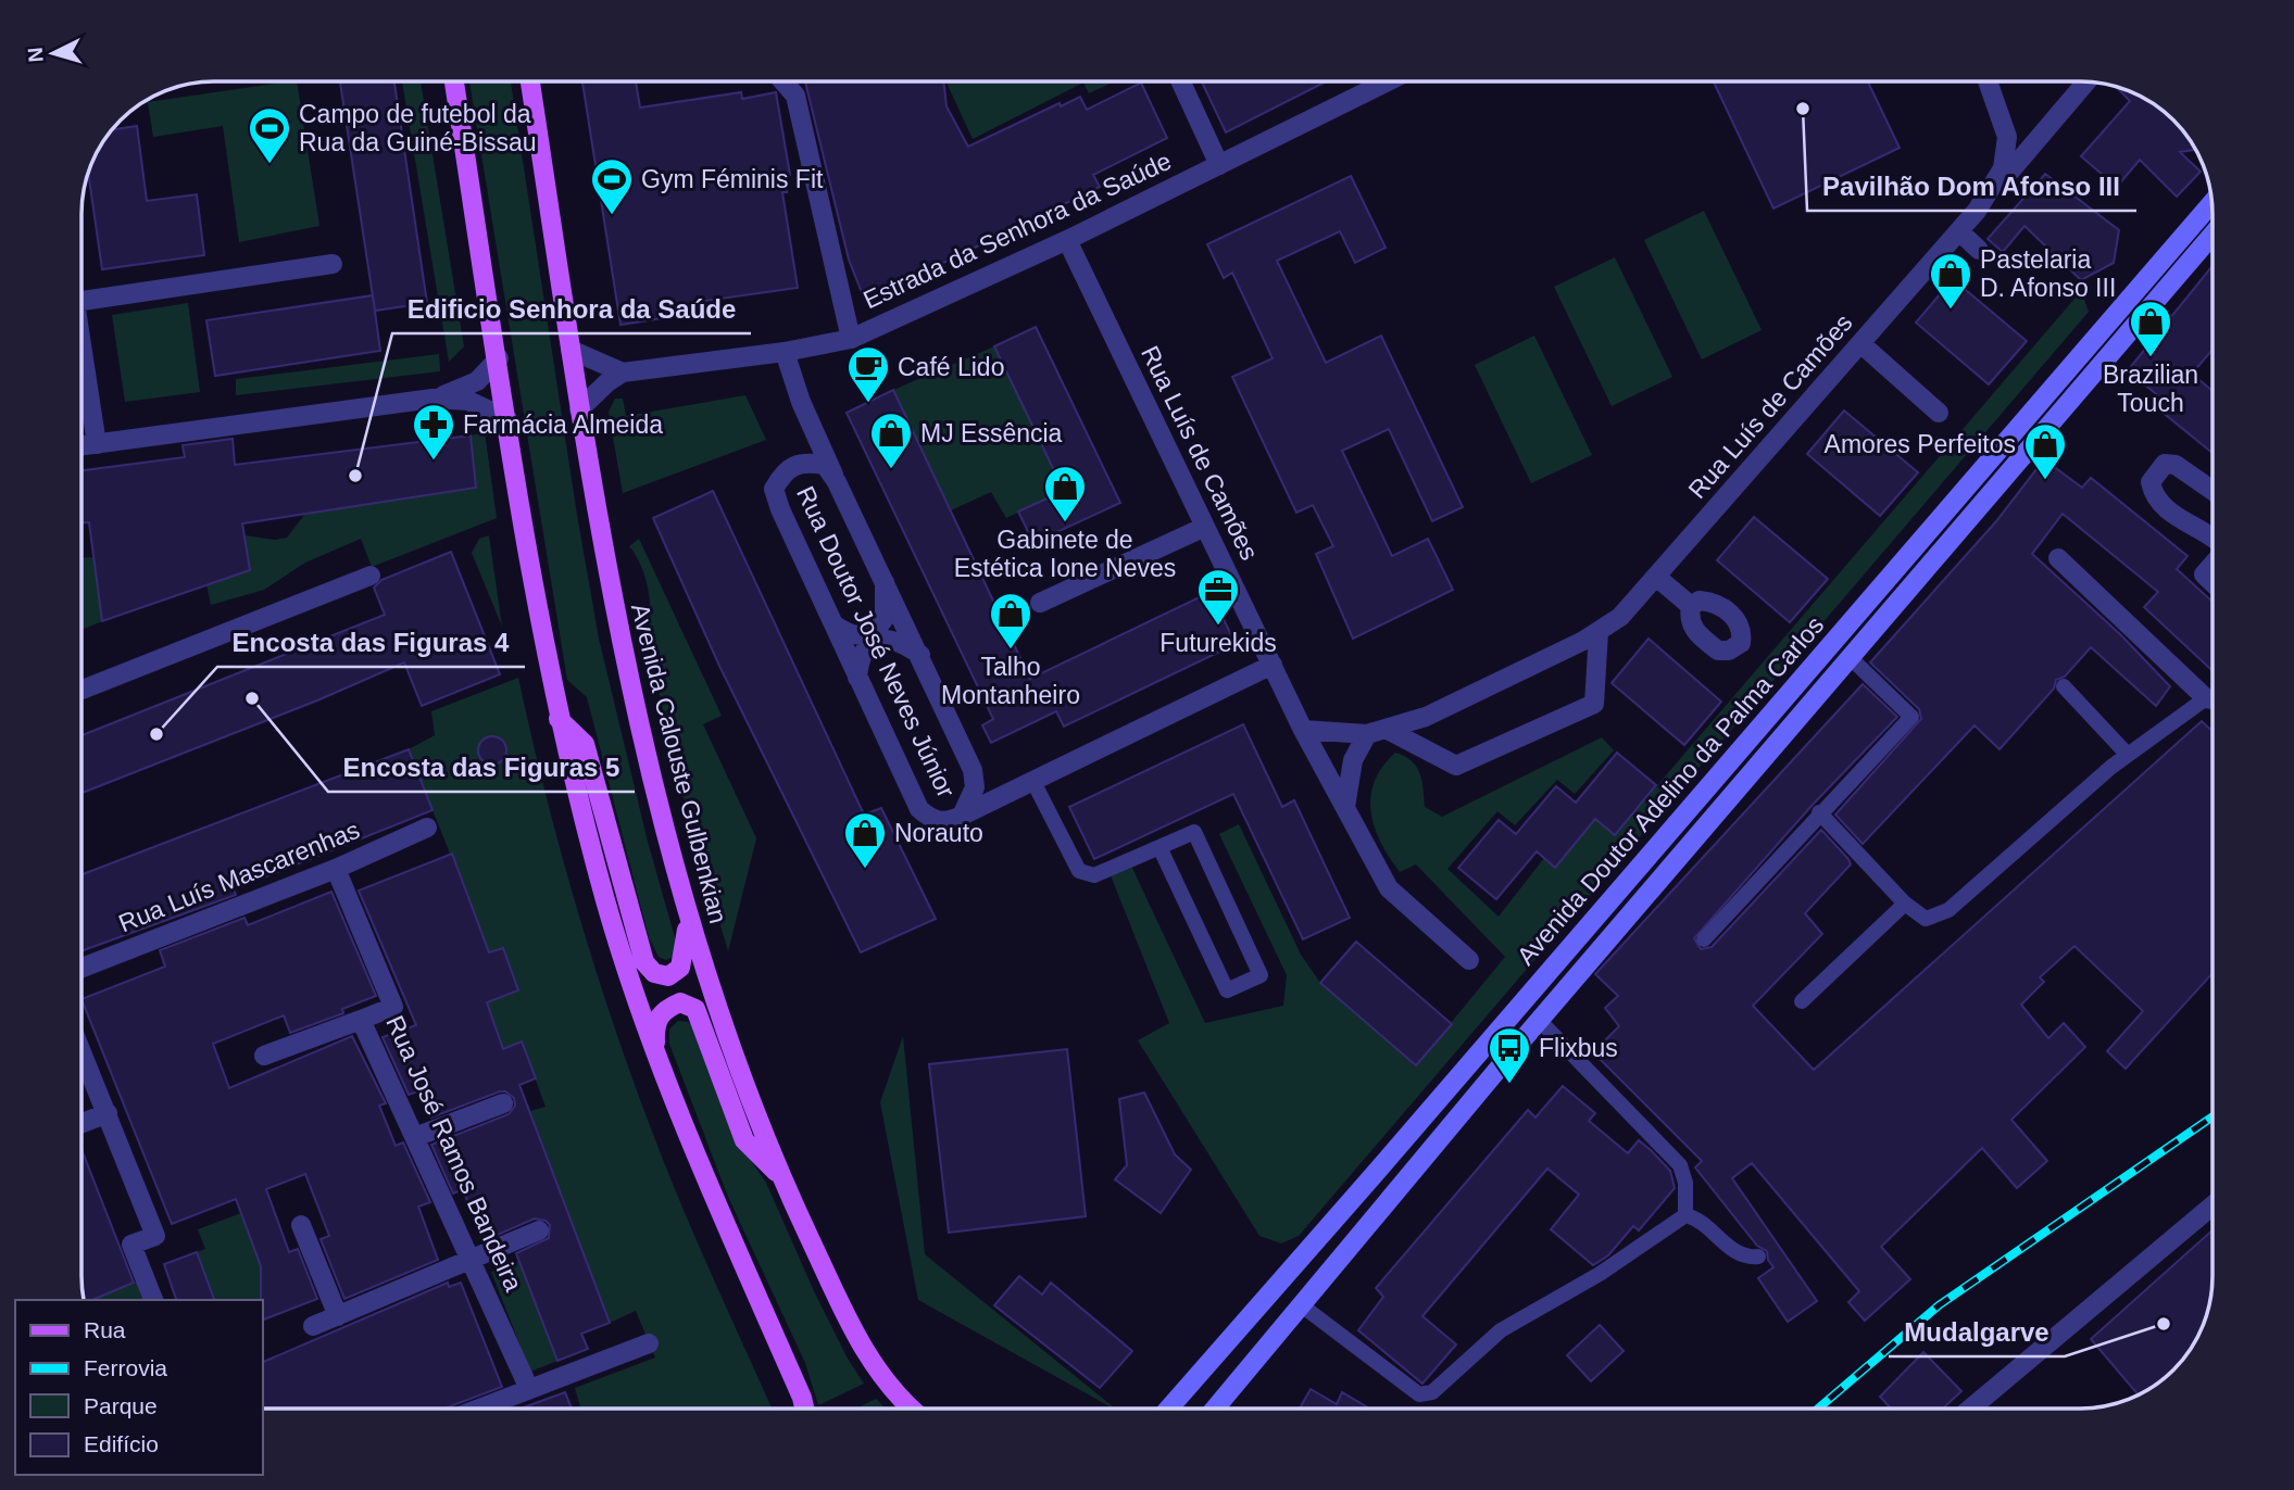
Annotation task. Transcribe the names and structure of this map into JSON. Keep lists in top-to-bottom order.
{
  "streets": {
    "main road": ["Avenida Calouste Gulbenkian", "Avenida Doutor Adelino da Palma Carlos"],
    "street": [
      "Estrada da Senhora da Saúde",
      "Rua Luís de Camões",
      "Rua Doutor José Neves Júnior",
      "Rua Luís Mascarenhas",
      "Rua José Ramos Bandeira"
    ]
  },
  "crossings": [
    ["Estrada da Senhora da Saúde", "Rua Luís de Camões"],
    ["Estrada da Senhora da Saúde", "Rua Doutor José Neves Júnior"],
    ["Rua Luís Mascarenhas", "Rua José Ramos Bandeira"]
  ],
  "places": {
    "other": [
      "Pavilhão Dom Afonso III",
      "Edificio Senhora da Saúde",
      "Encosta das Figuras 5",
      "Encosta das Figuras 4",
      "Mudalgarve"
    ],
    "sports": ["Campo de futebol da Rua da Guiné-Bissau", "Gym Féminis Fit"],
    "shop": [
      "Pastelaria D. Afonso III",
      "Brazilian Touch",
      "MJ Essência",
      "Amores Perfeitos",
      "Gabinete de Estética Ione Neves",
      "Talho Montanheiro",
      "Norauto"
    ],
    "cafe": ["Café Lido"],
    "pharmacy": ["Farmácia Almeida"],
    "office": ["Futurekids"],
    "bus stop": ["Flixbus"]
  },
  "legend": [
    "Rua",
    "Ferrovia",
    "Parque",
    "Edifício"
  ],
  "north": "left"
}
